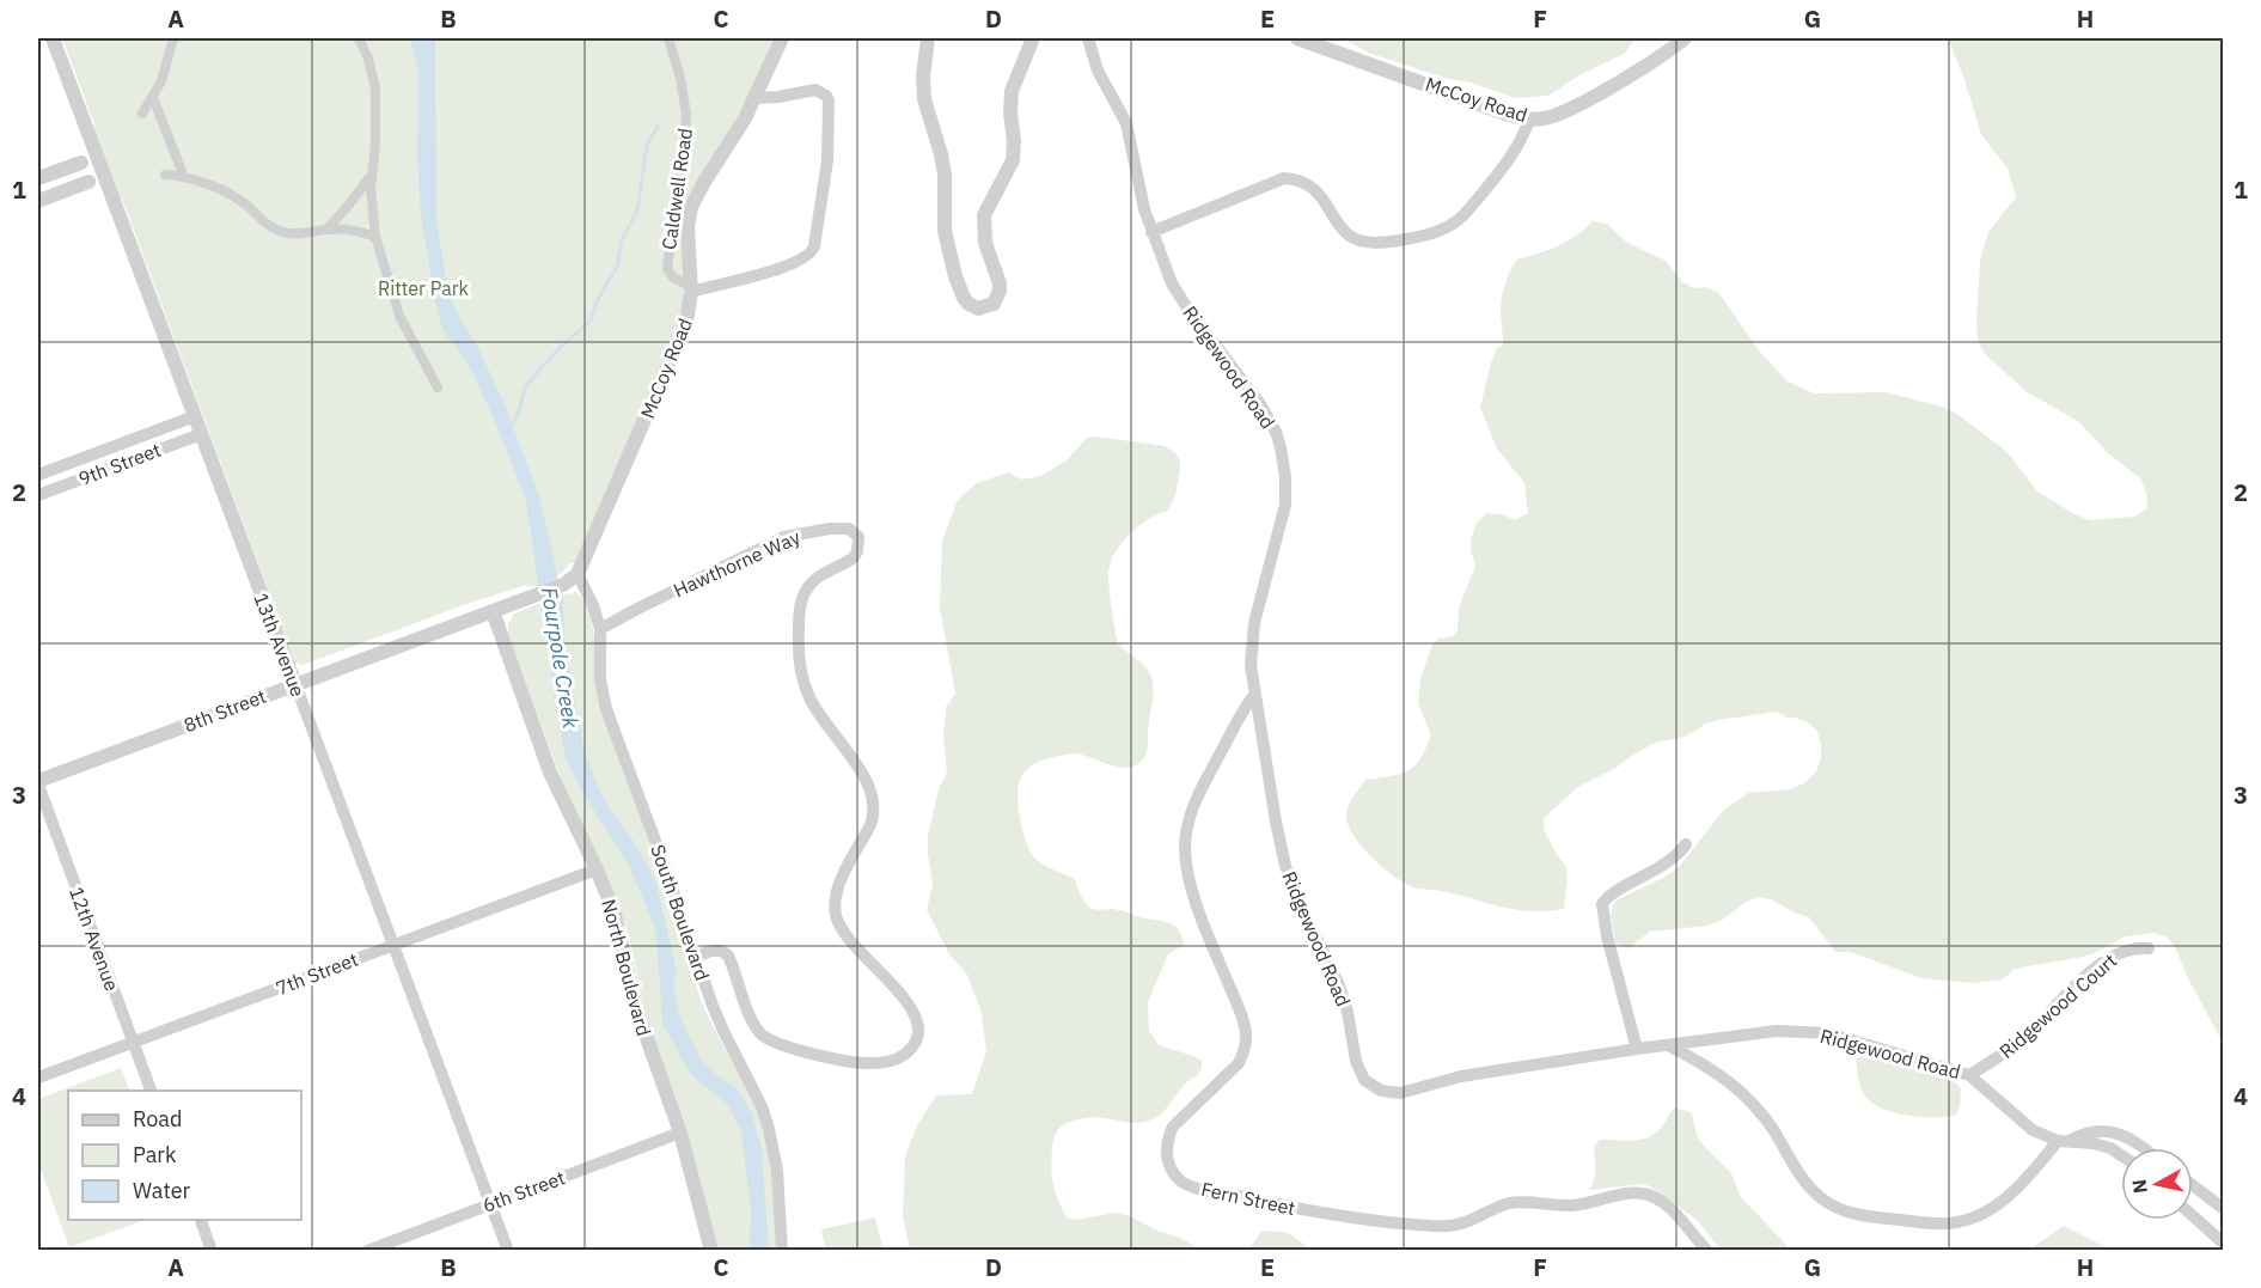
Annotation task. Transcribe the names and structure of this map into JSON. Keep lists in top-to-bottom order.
{
  "streets": {
    "street": [
      "McCoy Road",
      "Caldwell Road",
      "Ridgewood Road",
      "9th Street",
      "Hawthorne Way",
      "13th Avenue",
      "8th Street",
      "South Boulevard",
      "12th Avenue",
      "North Boulevard",
      "7th Street",
      "Ridgewood Court",
      "6th Street",
      "Fern Street"
    ]
  },
  "crossings": [
    ["McCoy Road", "Caldwell Road"],
    ["McCoy Road", "South Boulevard"],
    ["Ridgewood Road", "Ridgewood Court"],
    ["Ridgewood Road", "Fern Street"],
    ["9th Street", "13th Avenue"],
    ["Hawthorne Way", "South Boulevard"],
    ["13th Avenue", "8th Street"],
    ["13th Avenue", "7th Street"],
    ["13th Avenue", "6th Street"],
    ["8th Street", "12th Avenue"],
    ["8th Street", "North Boulevard"],
    ["12th Avenue", "7th Street"],
    ["North Boulevard", "7th Street"],
    ["North Boulevard", "6th Street"]
  ],
  "water": ["Fourpole Creek"],
  "parks": ["Ritter Park"],
  "legend": ["Road", "Park", "Water"],
  "north": "left",
  "grid": {
    "columns": [
      "A",
      "B",
      "C",
      "D",
      "E",
      "F",
      "G",
      "H"
    ],
    "rows": [
      "1",
      "2",
      "3",
      "4"
    ]
  }
}
